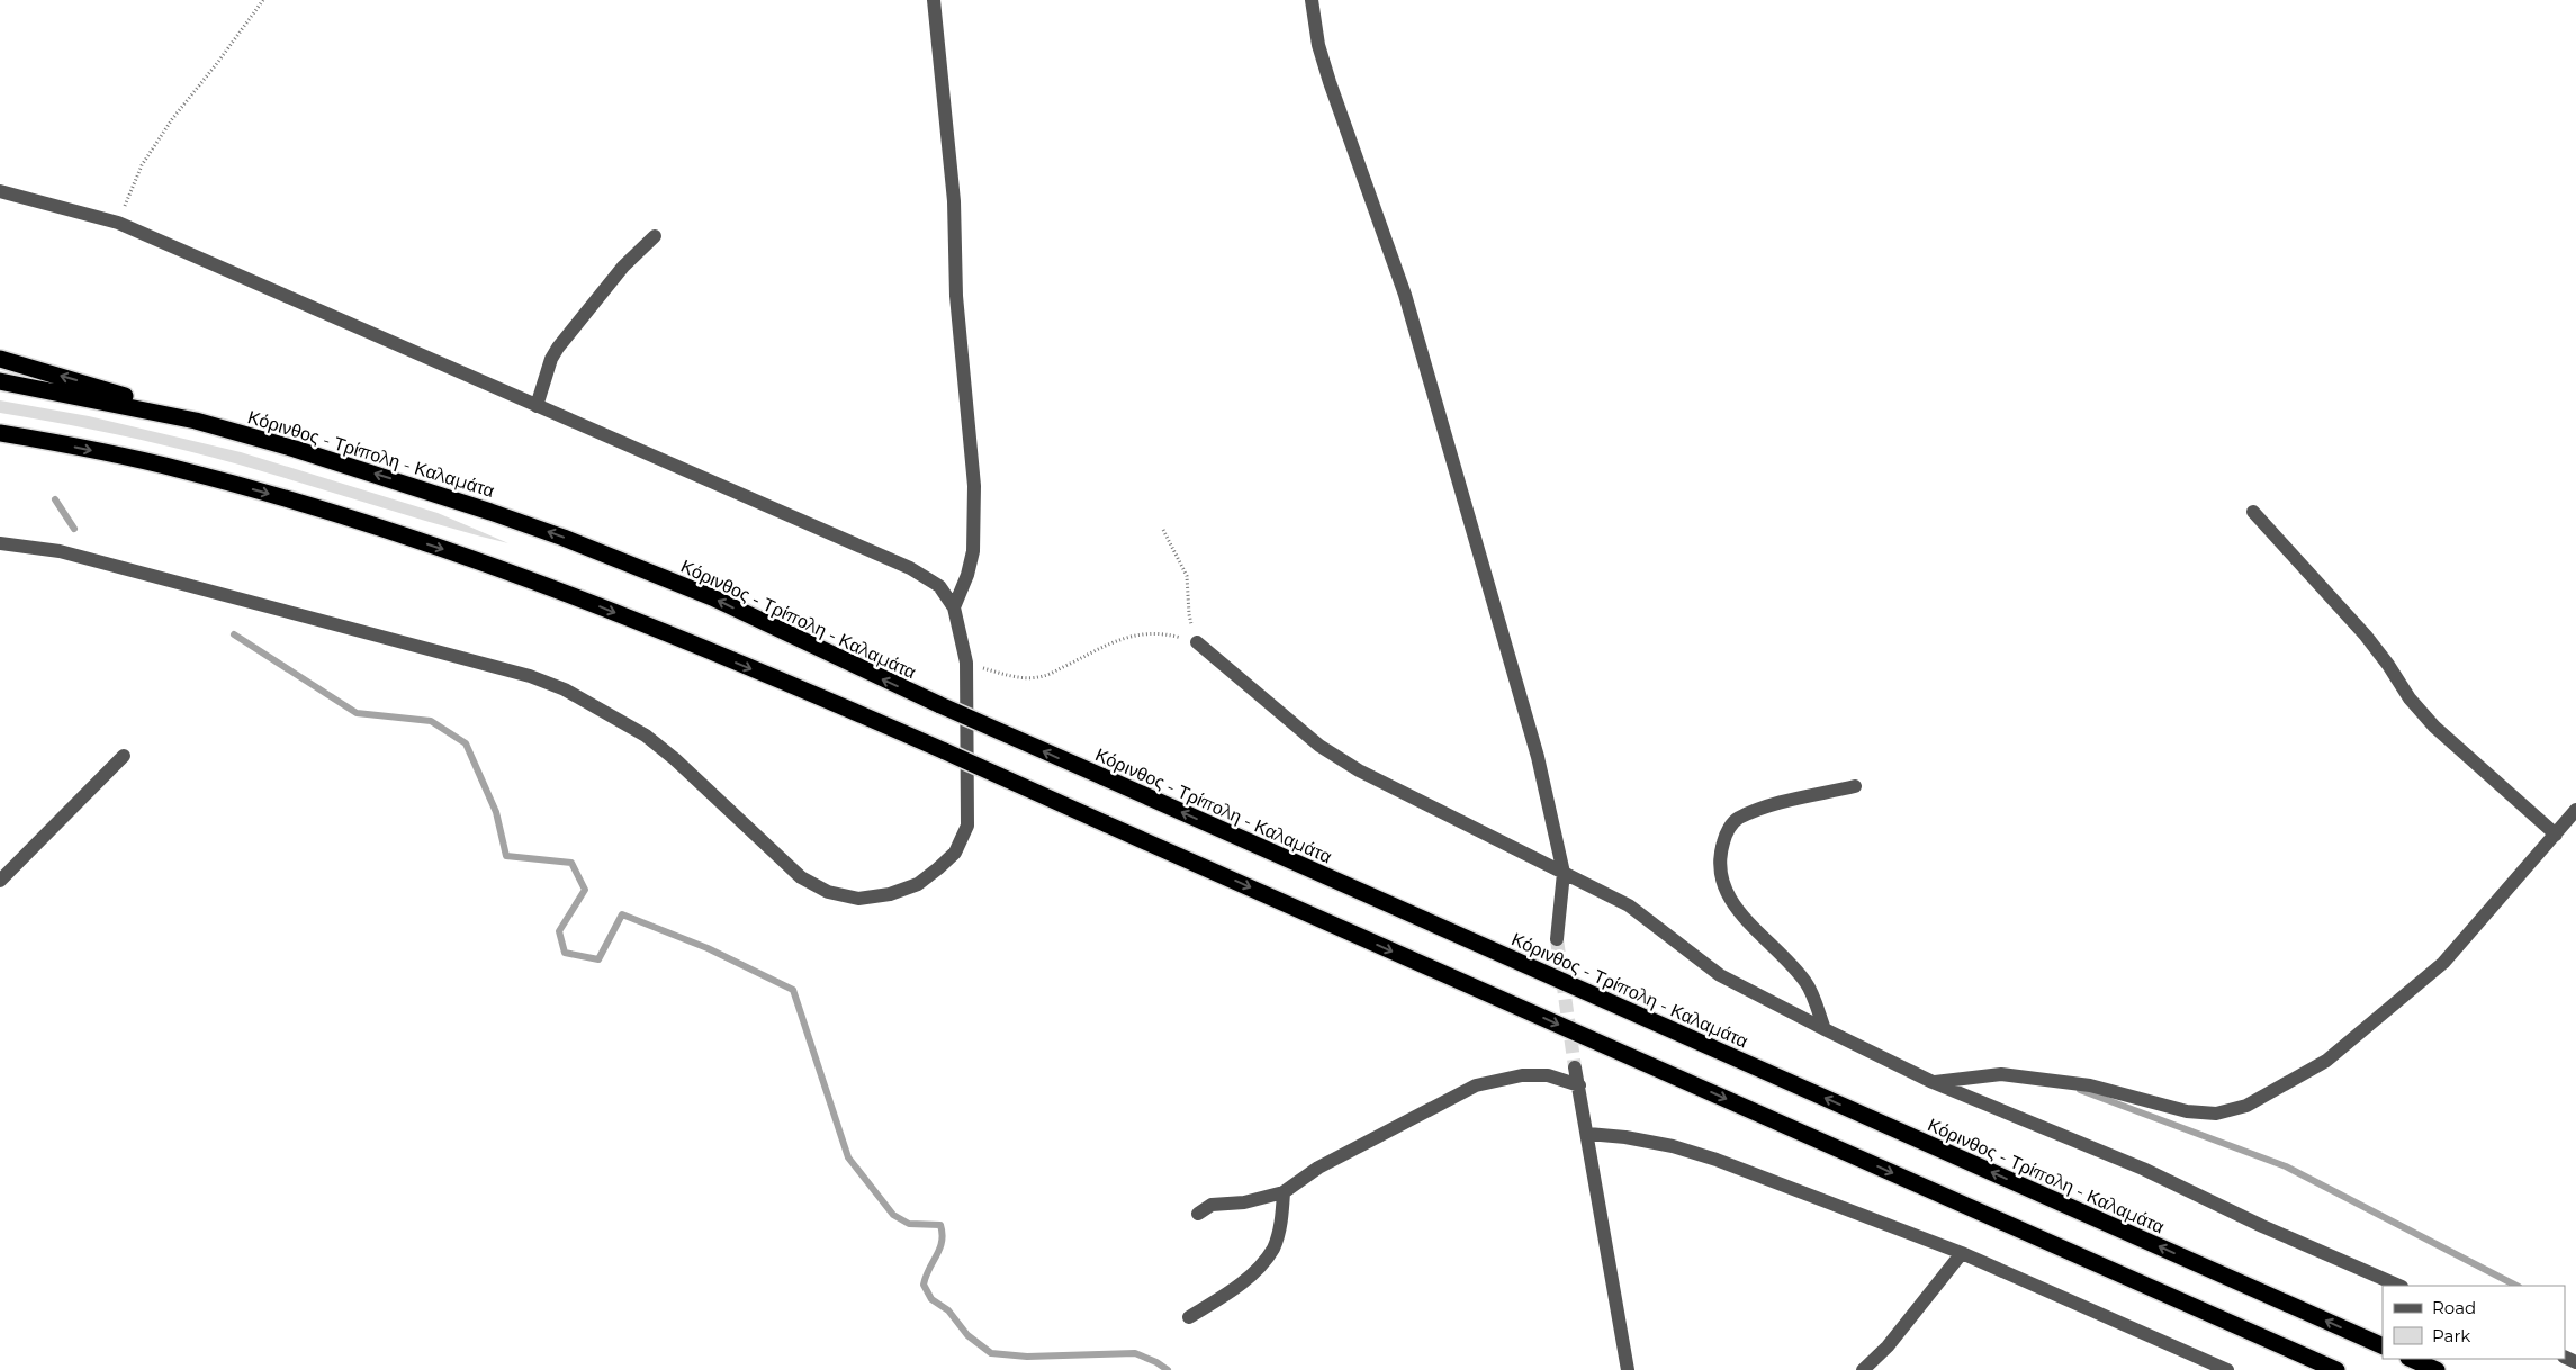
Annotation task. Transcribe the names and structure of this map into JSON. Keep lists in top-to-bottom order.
{
  "streets": {
    "highway": ["Κόρινθος - Τρίπολη - Καλαμάτα"]
  },
  "legend": ["Road", "Park"]
}
